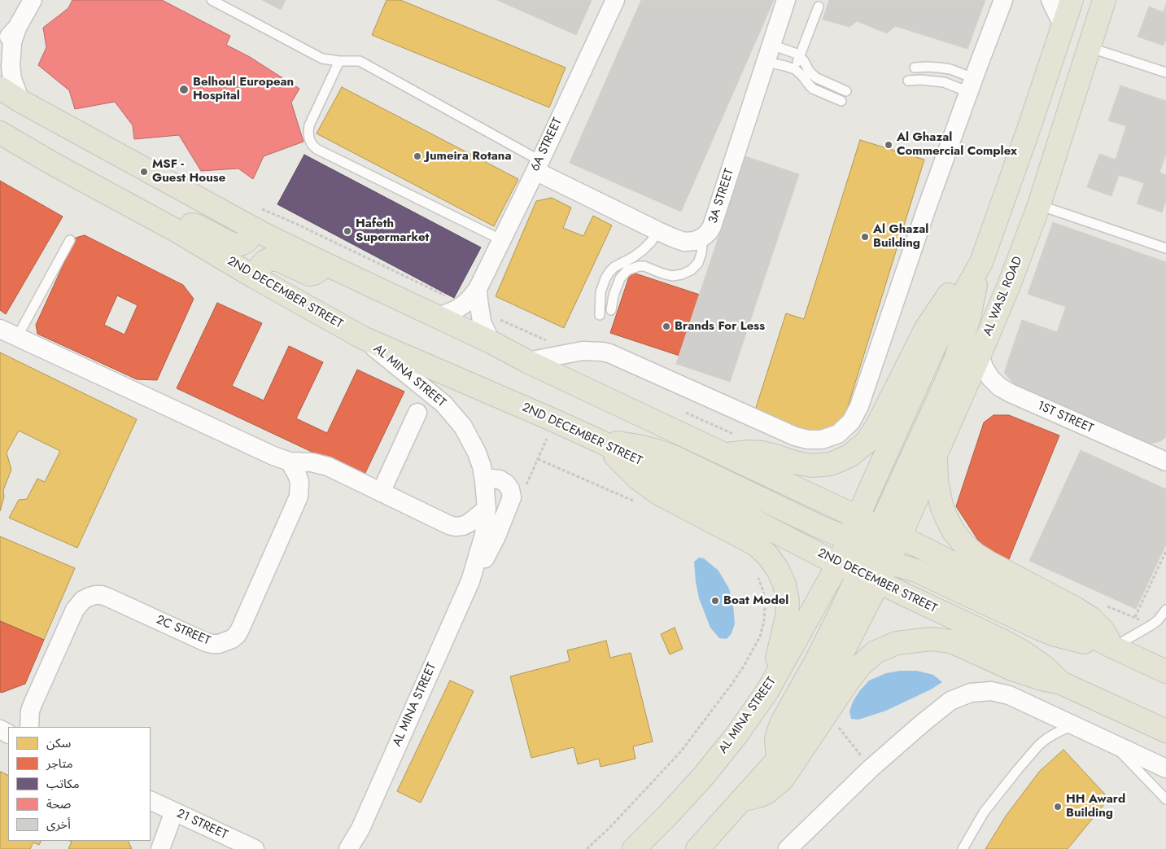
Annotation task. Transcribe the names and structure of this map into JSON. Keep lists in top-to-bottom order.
{
  "streets": {
    "main road": ["2ND DECEMBER STREET", "AL WASL ROAD", "AL MINA STREET"],
    "street": [
      "6A STREET",
      "3A STREET",
      "1ST STREET",
      "2C STREET",
      "21 STREET"
    ]
  },
  "crossings": [
    ["6A STREET", "3A STREET"],
    ["2ND DECEMBER STREET", "AL MINA STREET"],
    ["AL WASL ROAD", "1ST STREET"]
  ],
  "places": [
    "Belhoul European Hospital",
    "Al Ghazal Commercial Complex",
    "Jumeira Rotana",
    "MSF - Guest House",
    "Hafeth Supermarket",
    "Al Ghazal Building",
    "Brands For Less",
    "Boat Model",
    "HH Award Building"
  ],
  "legend": [
    "سكن",
    "متاجر",
    "مكاتب",
    "صحة",
    "أخرى"
  ]
}
